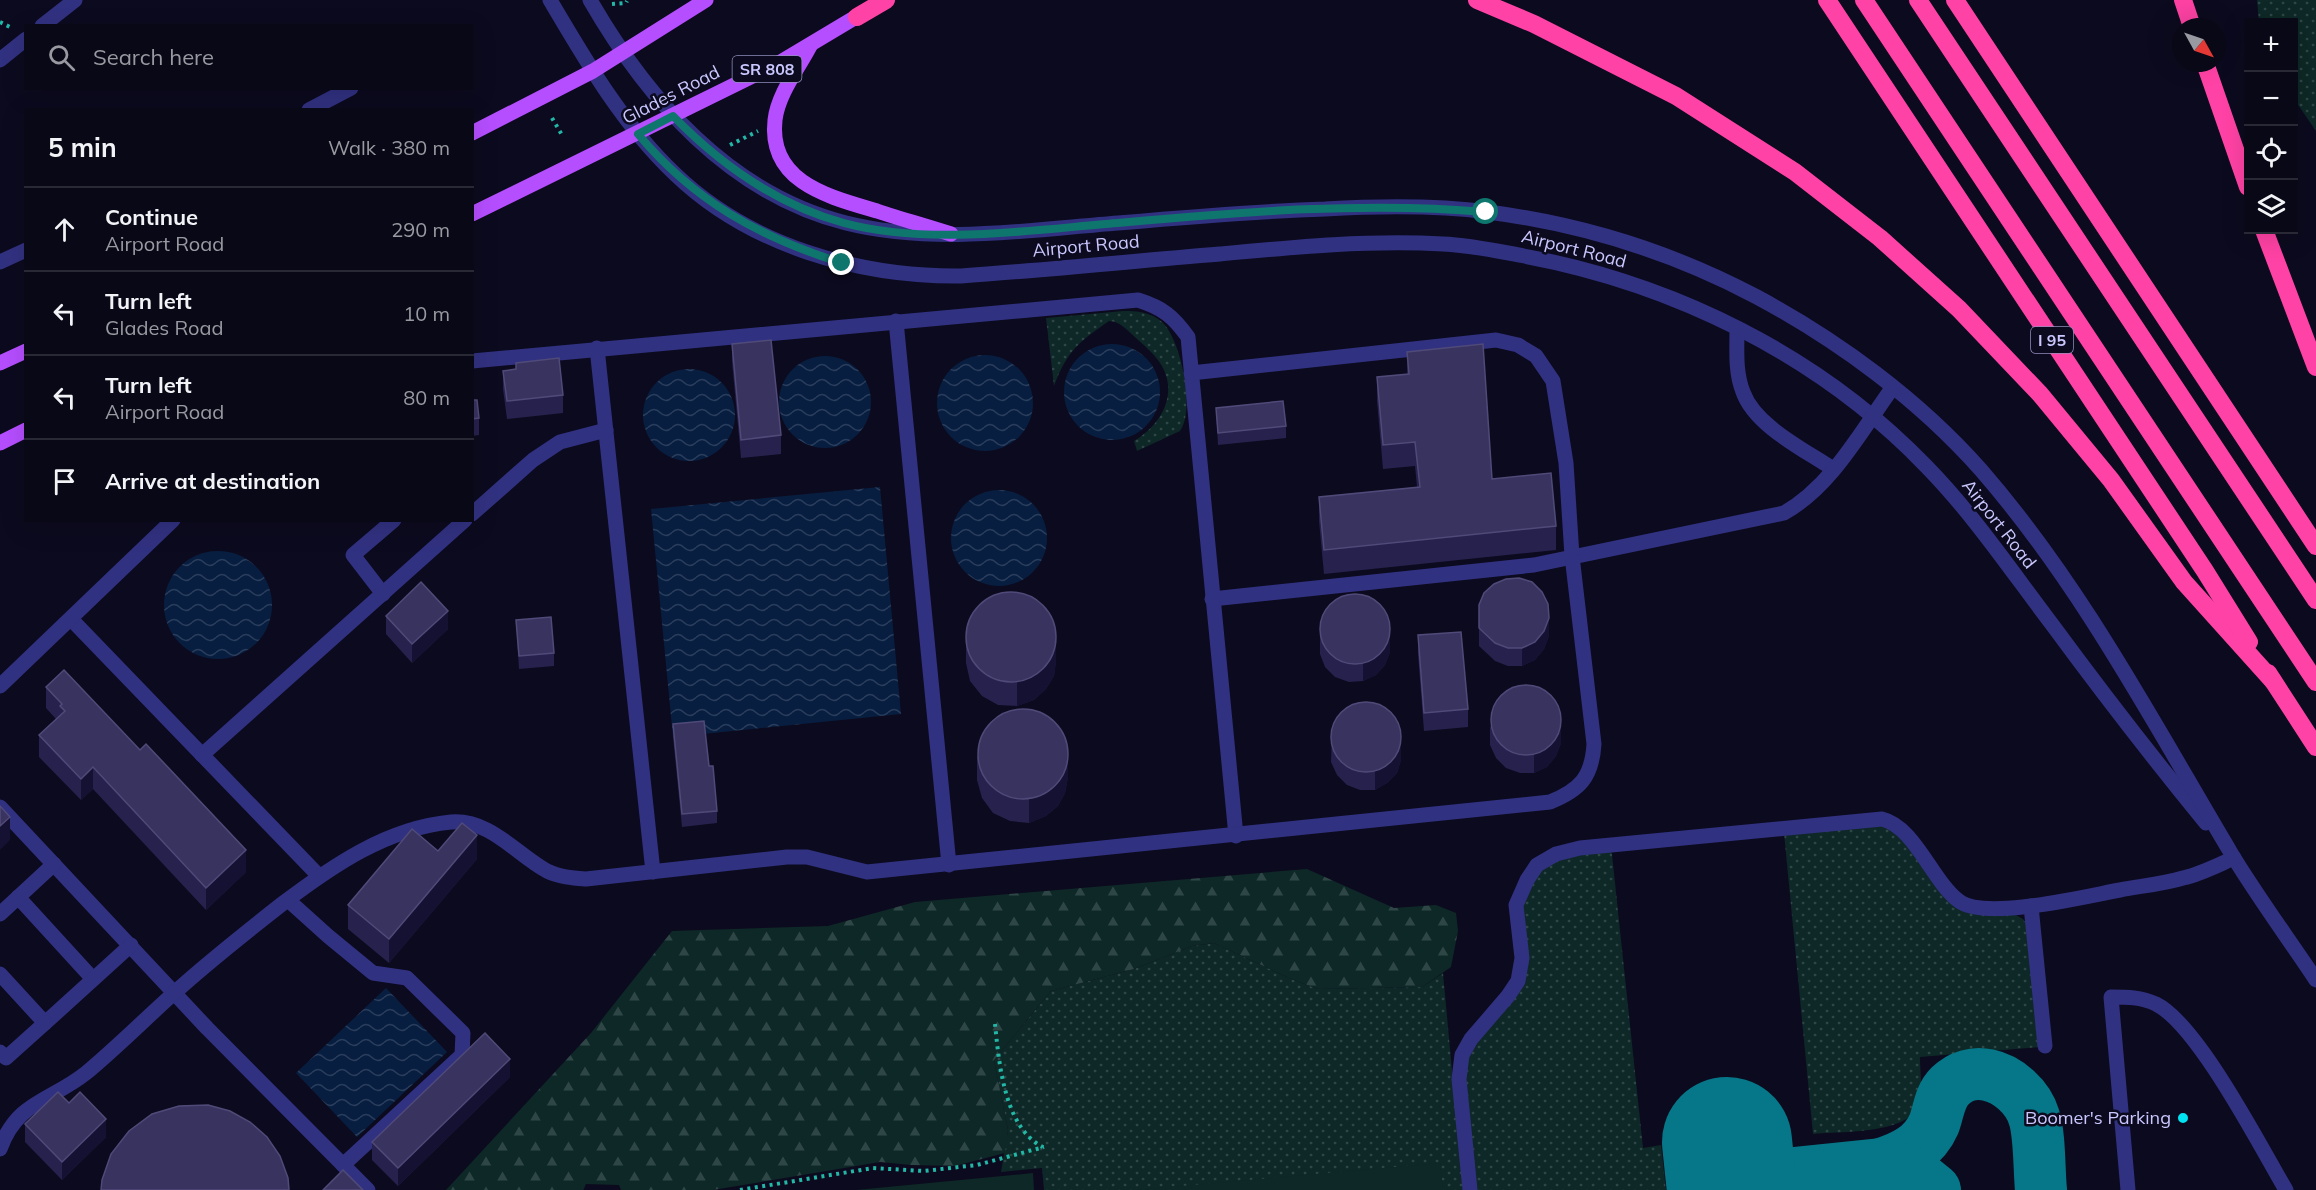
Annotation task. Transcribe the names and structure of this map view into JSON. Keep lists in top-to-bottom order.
{
  "streets": {
    "highway": ["I 95"],
    "main road": ["SR 808", "Glades Road"],
    "street": ["Airport Road"]
  },
  "crossings": [
    ["Glades Road", "Airport Road"]
  ],
  "places": ["Boomer's Parking"],
  "north": "bottom right",
  "page": {
    "map_buttons": ["+", "−"],
    "search": "Search here",
    "heading": ["5 min", "Walk · 380 m"],
    "list": [
      ["Continue", "Airport Road", "290 m"],
      ["Turn left", "Glades Road", "10 m"],
      ["Turn left", "Airport Road", "80 m"],
      "Arrive at destination"
    ]
  }
}
